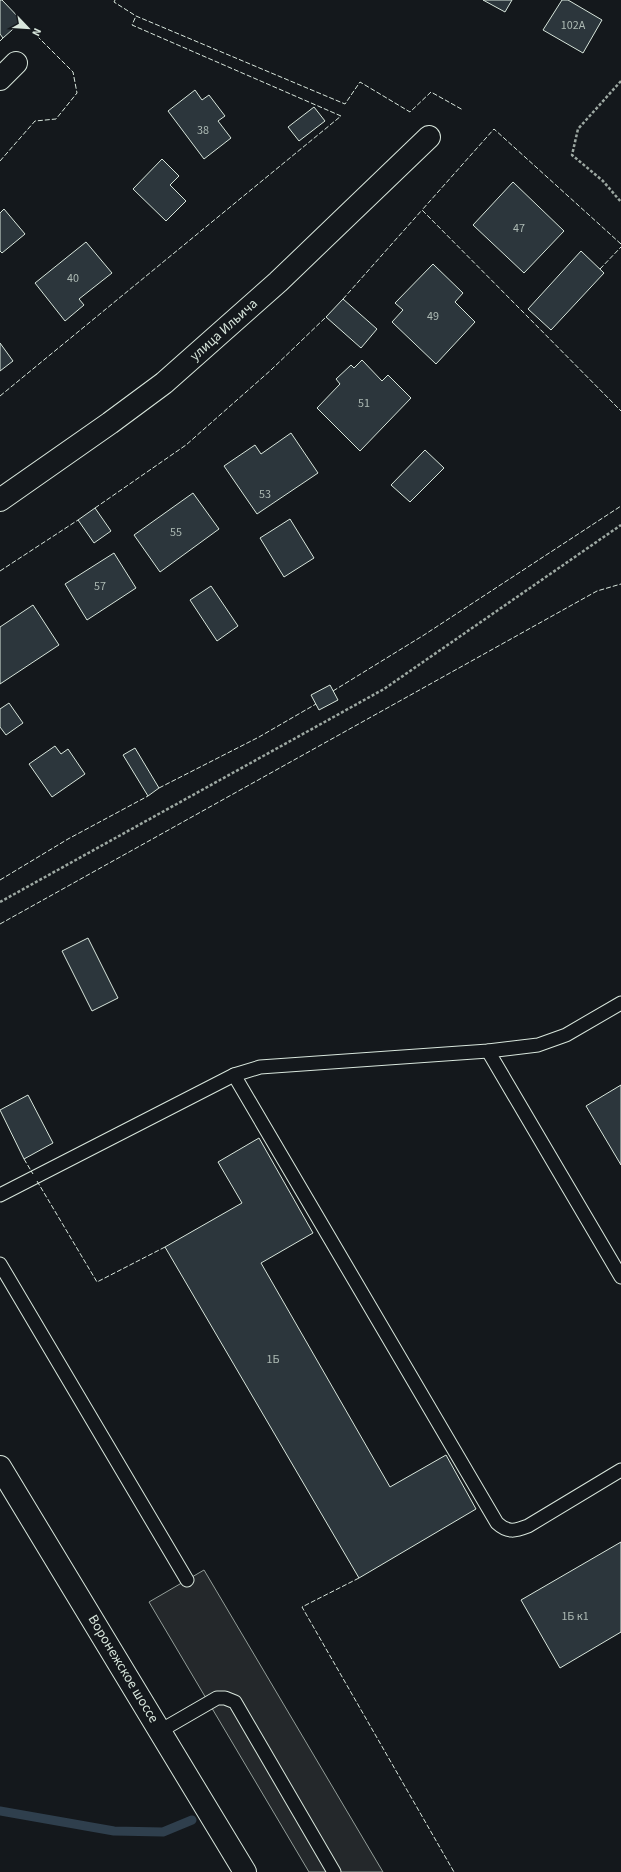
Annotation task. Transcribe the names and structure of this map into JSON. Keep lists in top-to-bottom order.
{
  "streets": {
    "street": ["улица Ильича", "Воронежское шоссе"]
  },
  "house_numbers": [
    "102А",
    "38",
    "47",
    "40",
    "49",
    "51",
    "53",
    "55",
    "57",
    "1Б",
    "1Б к1"
  ],
  "north": "bottom right"
}
